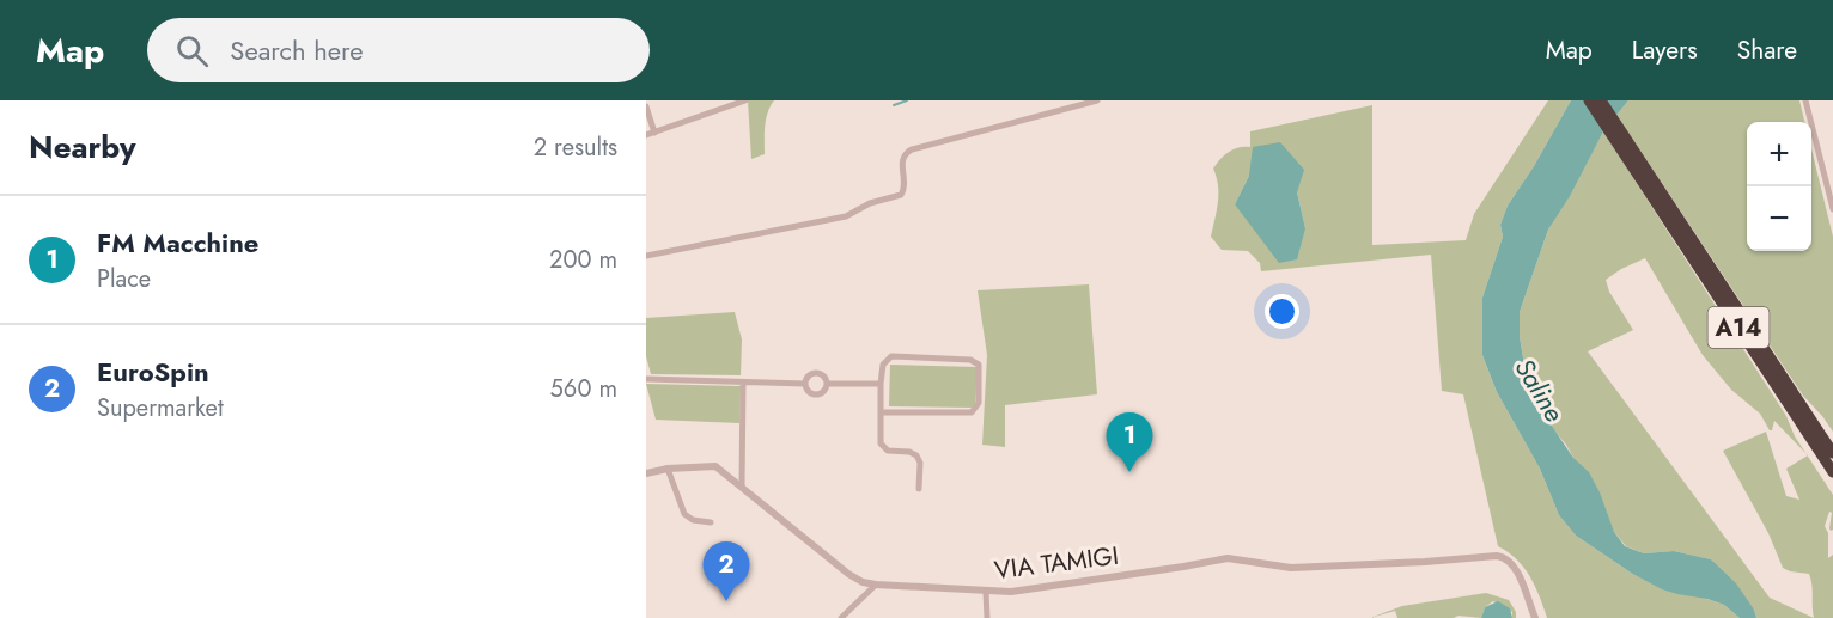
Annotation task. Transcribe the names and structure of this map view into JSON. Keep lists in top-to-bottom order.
{
  "streets": {
    "highway": ["A14"],
    "street": ["VIA TAMIGI"]
  },
  "water": ["Saline"],
  "page": {
    "header": "Map",
    "search": "Search here",
    "nav": ["Map", "Layers", "Share"],
    "heading": ["Nearby", "2 results"],
    "map_buttons": ["+", "−"],
    "list": [
      {
        "mark": "1",
        "name": "FM Macchine",
        "note": "Place",
        "value": "200 m"
      },
      {
        "mark": "2",
        "name": "EuroSpin",
        "note": "Supermarket",
        "value": "560 m"
      }
    ],
    "pins": ["1", "2"]
  }
}
